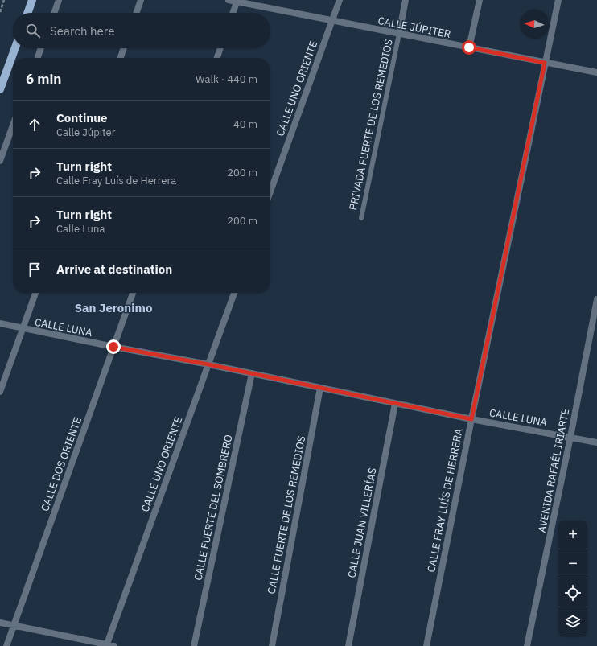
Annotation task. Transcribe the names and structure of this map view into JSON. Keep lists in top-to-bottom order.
{
  "streets": {
    "street": [
      "CALLE JÚPITER",
      "CALLE UNO ORIENTE",
      "CALLE LUNA",
      "CALLE DOS ORIENTE",
      "AVENIDA RAFAÉL IRIARTE",
      "CALLE FRAY LUÍS DE HERRERA",
      "CALLE FUERTE DEL SOMBRERO",
      "CALLE FUERTE DE LOS REMEDIOS",
      "CALLE JUAN VILLERÍAS"
    ],
    "lane": ["PRIVADA FUERTE DE LOS REMEDIOS"]
  },
  "crossings": [
    ["CALLE JÚPITER", "CALLE UNO ORIENTE"],
    ["CALLE JÚPITER", "PRIVADA FUERTE DE LOS REMEDIOS"],
    ["CALLE JÚPITER", "CALLE FRAY LUÍS DE HERRERA"],
    ["CALLE UNO ORIENTE", "CALLE LUNA"],
    ["CALLE LUNA", "CALLE DOS ORIENTE"],
    ["CALLE LUNA", "AVENIDA RAFAÉL IRIARTE"],
    ["CALLE LUNA", "CALLE FRAY LUÍS DE HERRERA"],
    ["CALLE LUNA", "CALLE FUERTE DEL SOMBRERO"],
    ["CALLE LUNA", "CALLE FUERTE DE LOS REMEDIOS"],
    ["CALLE LUNA", "CALLE JUAN VILLERÍAS"]
  ],
  "districts": ["San Jeronimo"],
  "north": "left",
  "page": {
    "search": "Search here",
    "heading": ["6 min", "Walk · 440 m"],
    "list": [
      ["Continue", "Calle Júpiter", "40 m"],
      ["Turn right", "Calle Fray Luís de Herrera", "200 m"],
      ["Turn right", "Calle Luna", "200 m"],
      "Arrive at destination"
    ],
    "map_buttons": ["+", "−"]
  }
}
